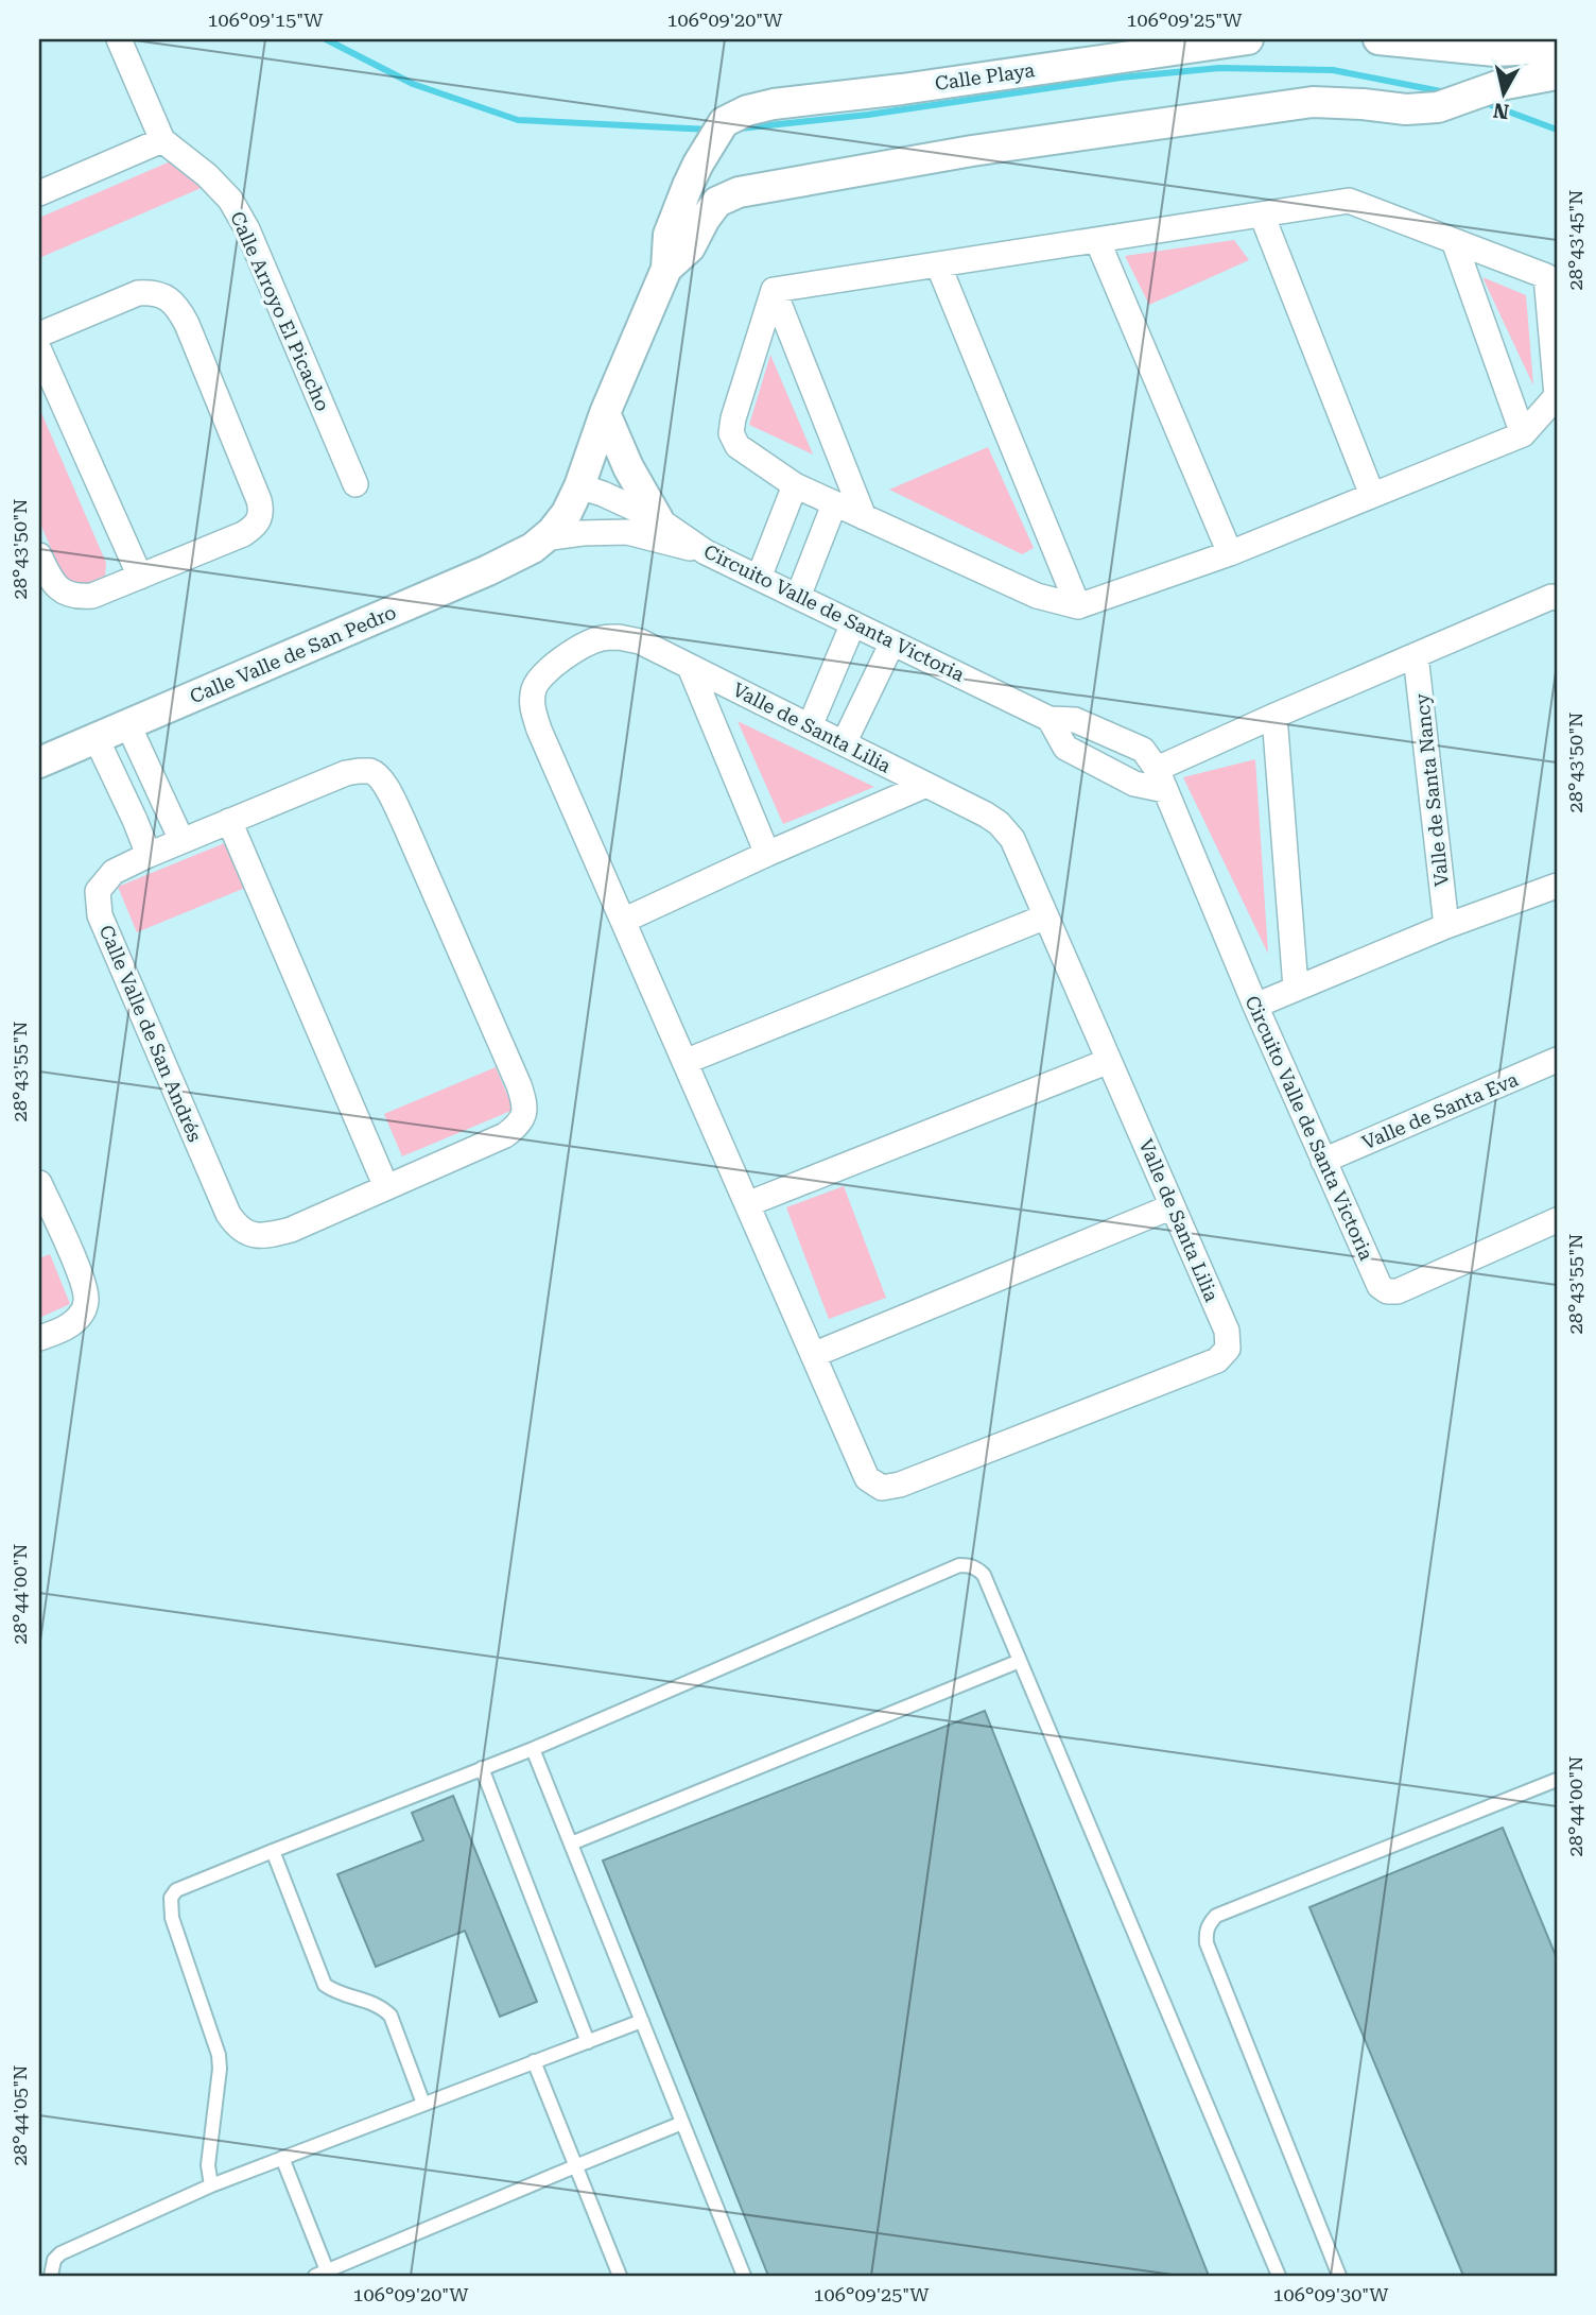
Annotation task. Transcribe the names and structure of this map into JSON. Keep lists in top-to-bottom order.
{
  "streets": {
    "street": [
      "Calle Playa",
      "Calle Arroyo El Picacho",
      "Circuito Valle de Santa Victoria",
      "Calle Valle de San Pedro",
      "Valle de Santa Lilia",
      "Valle de Santa Nancy",
      "Calle Valle de San Andrés",
      "Valle de Santa Eva"
    ]
  },
  "crossings": [
    ["Calle Playa", "Calle Valle de San Pedro"],
    ["Circuito Valle de Santa Victoria", "Calle Valle de San Pedro"],
    ["Circuito Valle de Santa Victoria", "Valle de Santa Eva"]
  ],
  "north": "bottom",
  "coordinates": [
    "106°09'15\"W",
    "106°09'20\"W",
    "106°09'25\"W",
    "28°43'45\"N",
    "28°43'50\"N",
    "28°43'55\"N",
    "28°44'00\"N",
    "28°44'05\"N",
    "106°09'30\"W"
  ]
}
